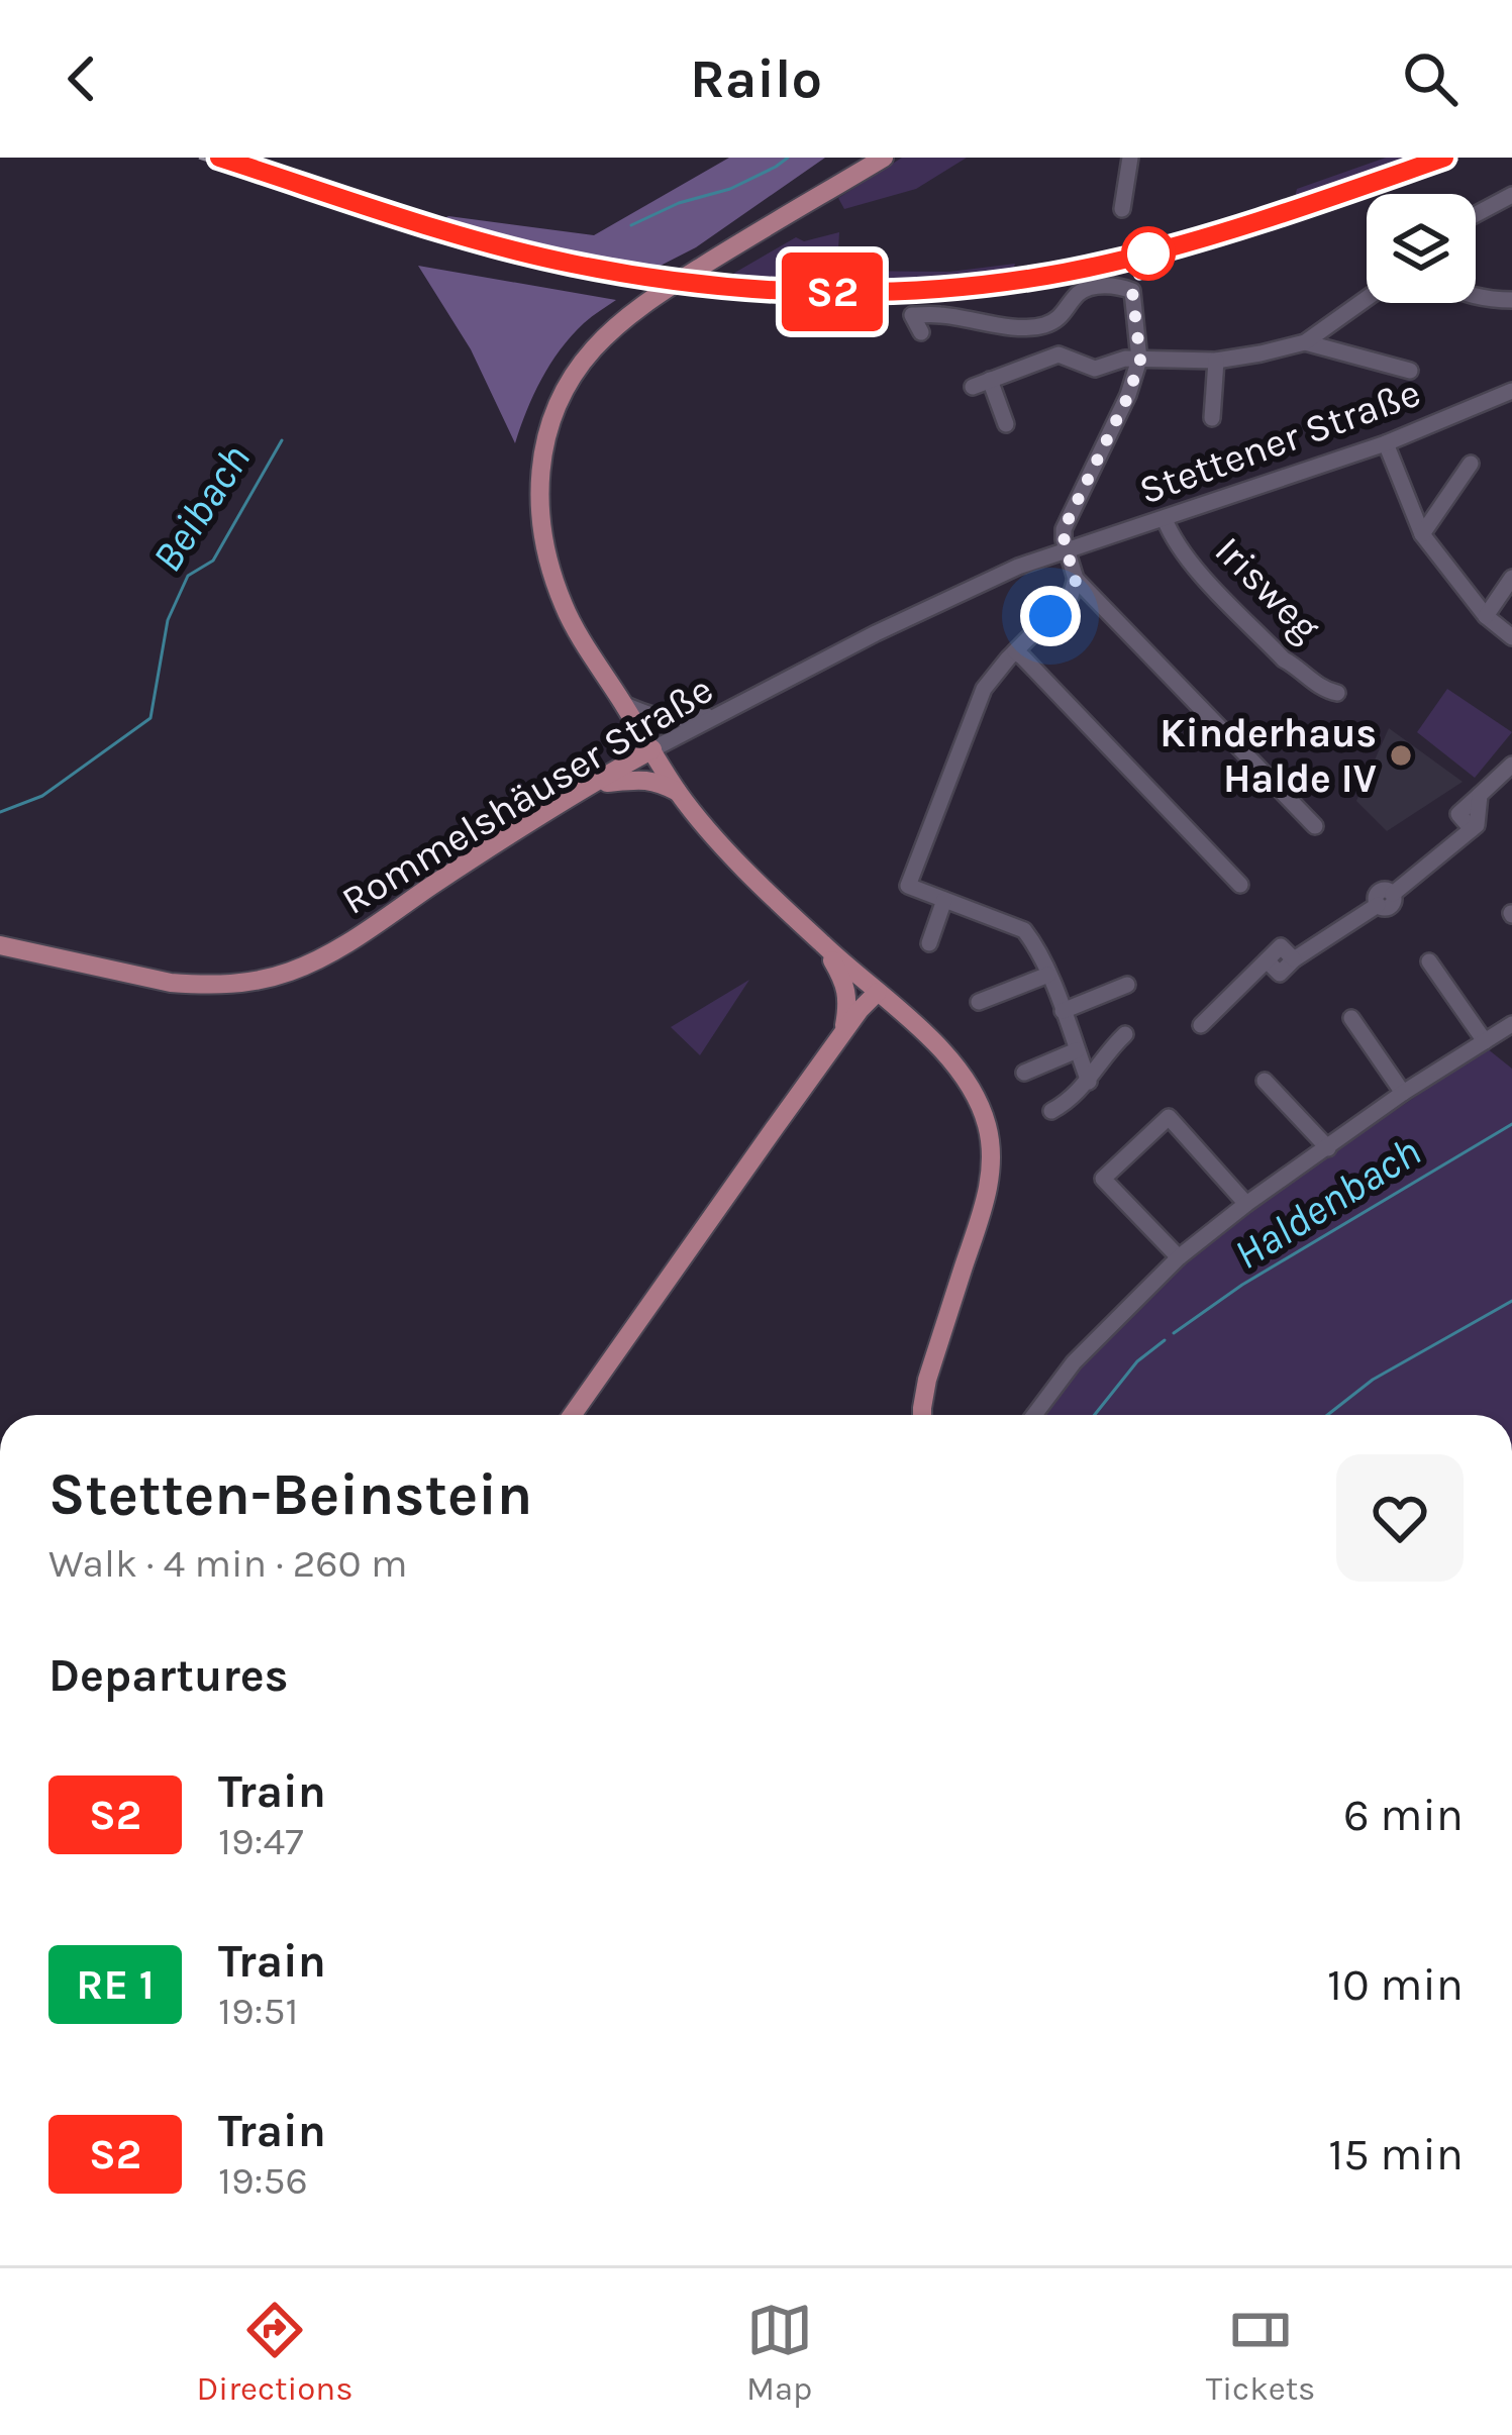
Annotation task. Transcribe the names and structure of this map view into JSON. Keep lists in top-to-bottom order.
{
  "streets": {
    "main road": ["Rommelshäuser Straße"],
    "street": ["Stettener Straße", "Irisweg"]
  },
  "crossings": [
    ["Stettener Straße", "Irisweg"],
    ["Stettener Straße", "Rommelshäuser Straße"]
  ],
  "water": ["Beibach", "Haldenbach"],
  "places": ["Kinderhaus Halde IV"],
  "page": {
    "header": "Railo",
    "on_map": "S2",
    "heading": [
      ["Stetten-Beinstein", "Walk · 4 min · 260 m"],
      "Departures"
    ],
    "list": [
      {
        "mark": "S2",
        "name": "Train",
        "note": "19:47",
        "value": "6 min"
      },
      {
        "mark": "RE 1",
        "name": "Train",
        "note": "19:51",
        "value": "10 min"
      },
      {
        "mark": "S2",
        "name": "Train",
        "note": "19:56",
        "value": "15 min"
      }
    ],
    "tabs": ["Directions", "Map", "Tickets"]
  }
}
